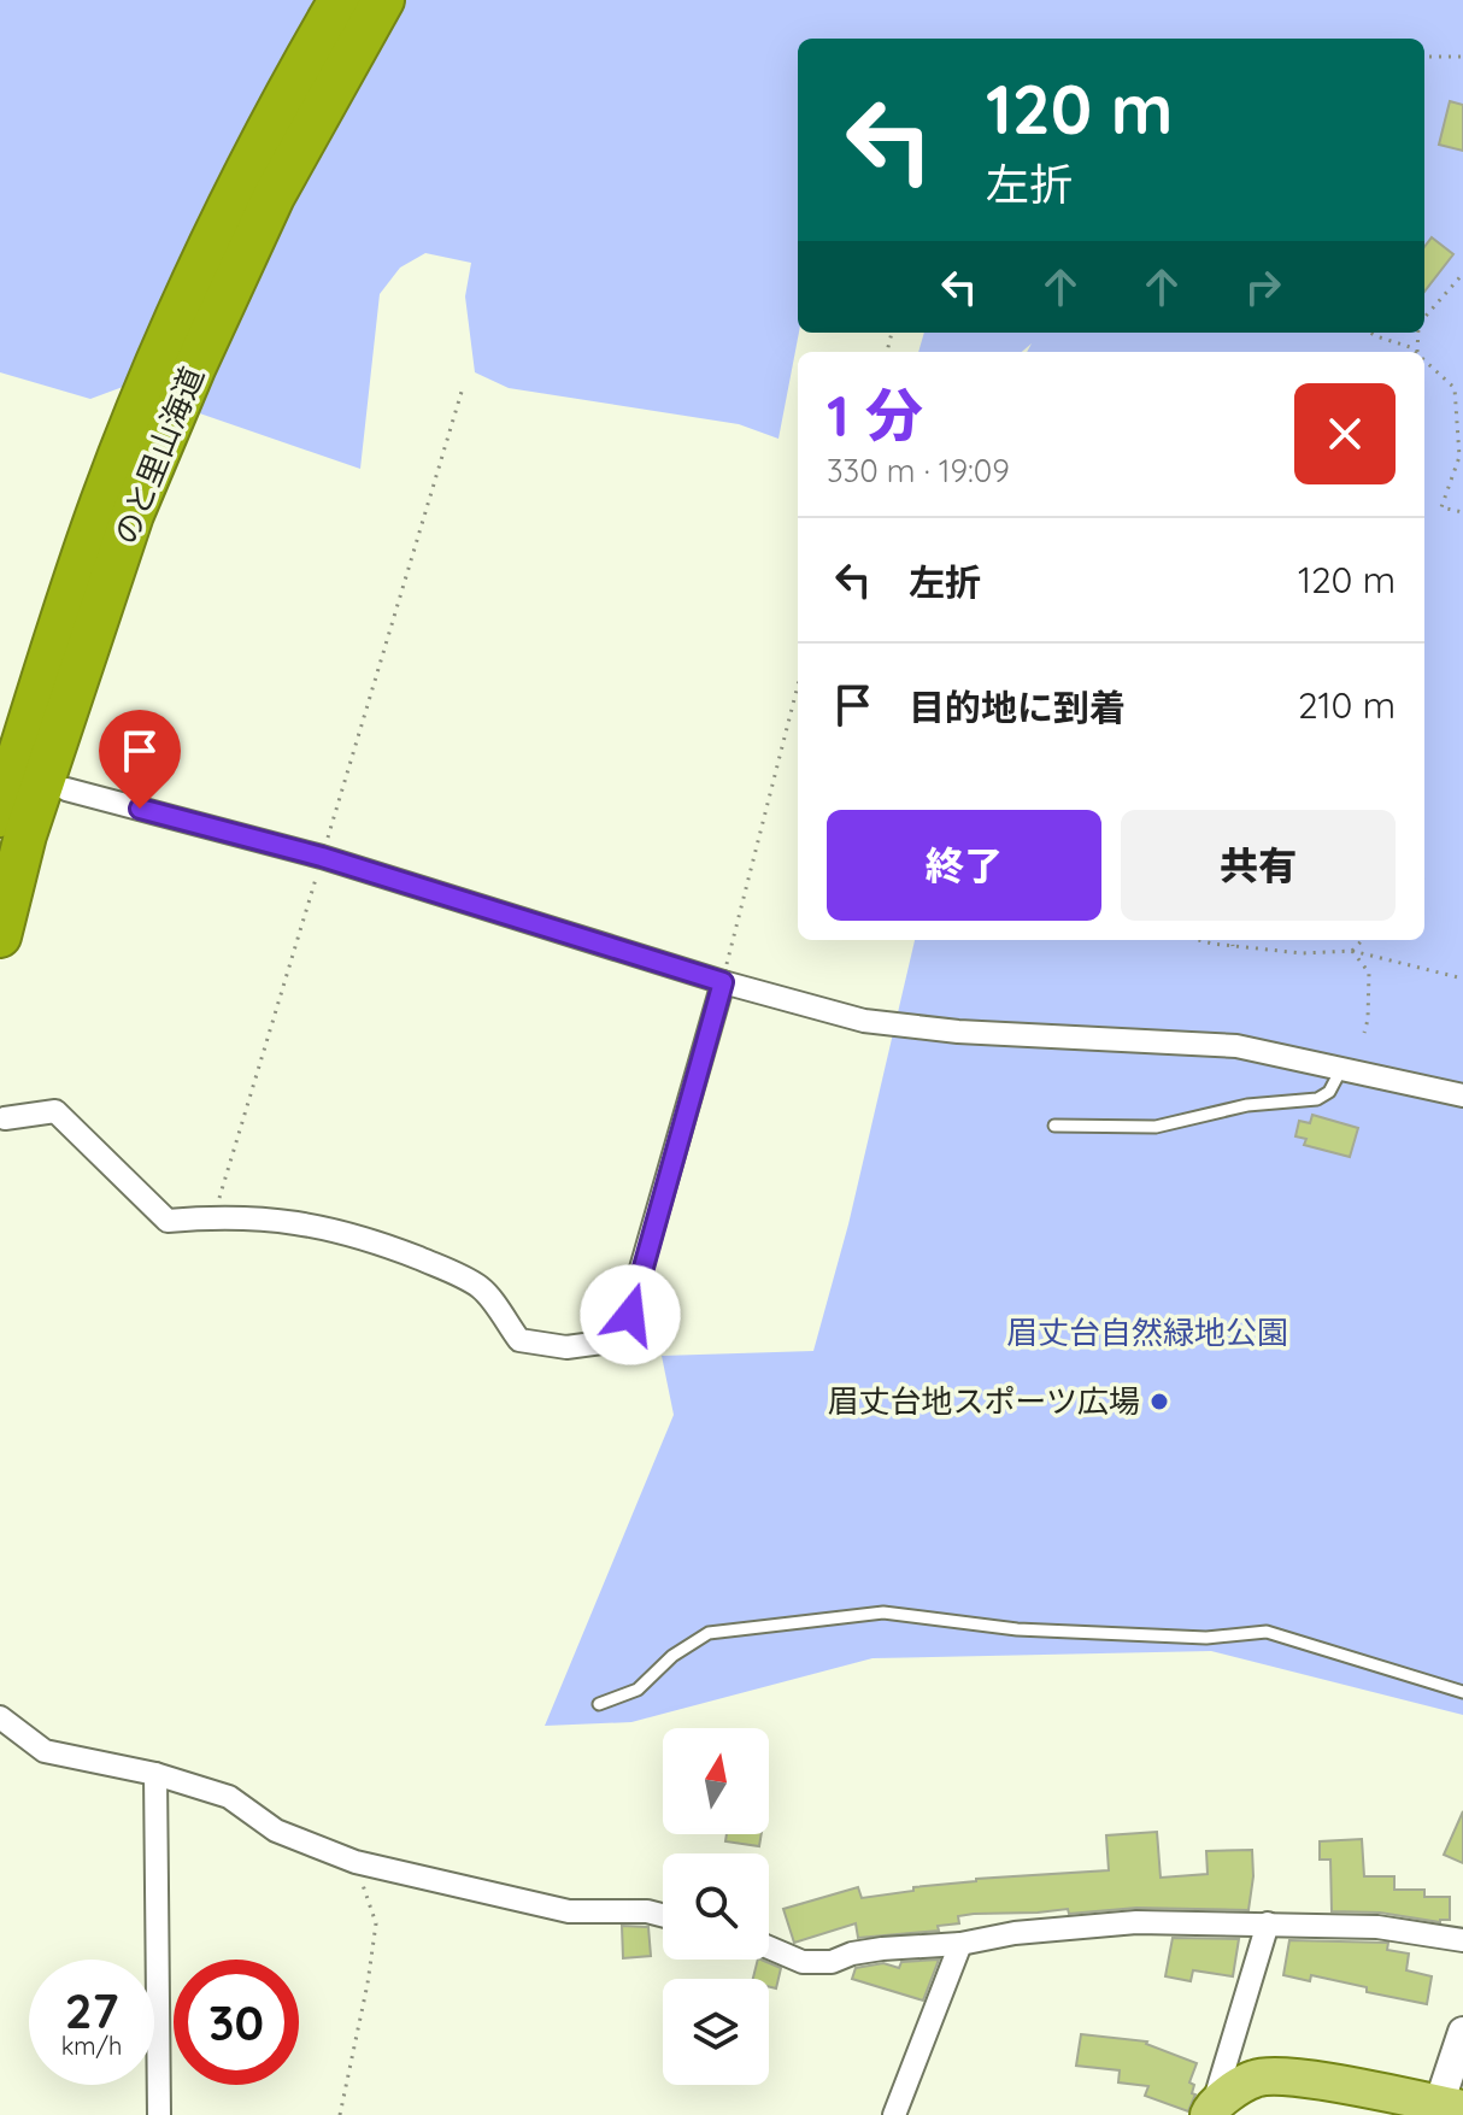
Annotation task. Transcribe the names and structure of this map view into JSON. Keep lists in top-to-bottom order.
{
  "streets": {
    "highway": ["のと里山海道"]
  },
  "parks": ["眉丈台自然緑地公園"],
  "places": ["眉丈台地スポーツ広場"],
  "north": "top",
  "page": {
    "turn": ["120 m", "左折"],
    "heading": ["1 分", "330 m · 19:09"],
    "list": [
      {
        "name": "左折",
        "value": "120 m"
      },
      {
        "name": "目的地に到着",
        "value": "210 m"
      }
    ],
    "buttons": ["終了", "共有"],
    "speed": "27 km/h",
    "limit": "30"
  }
}
